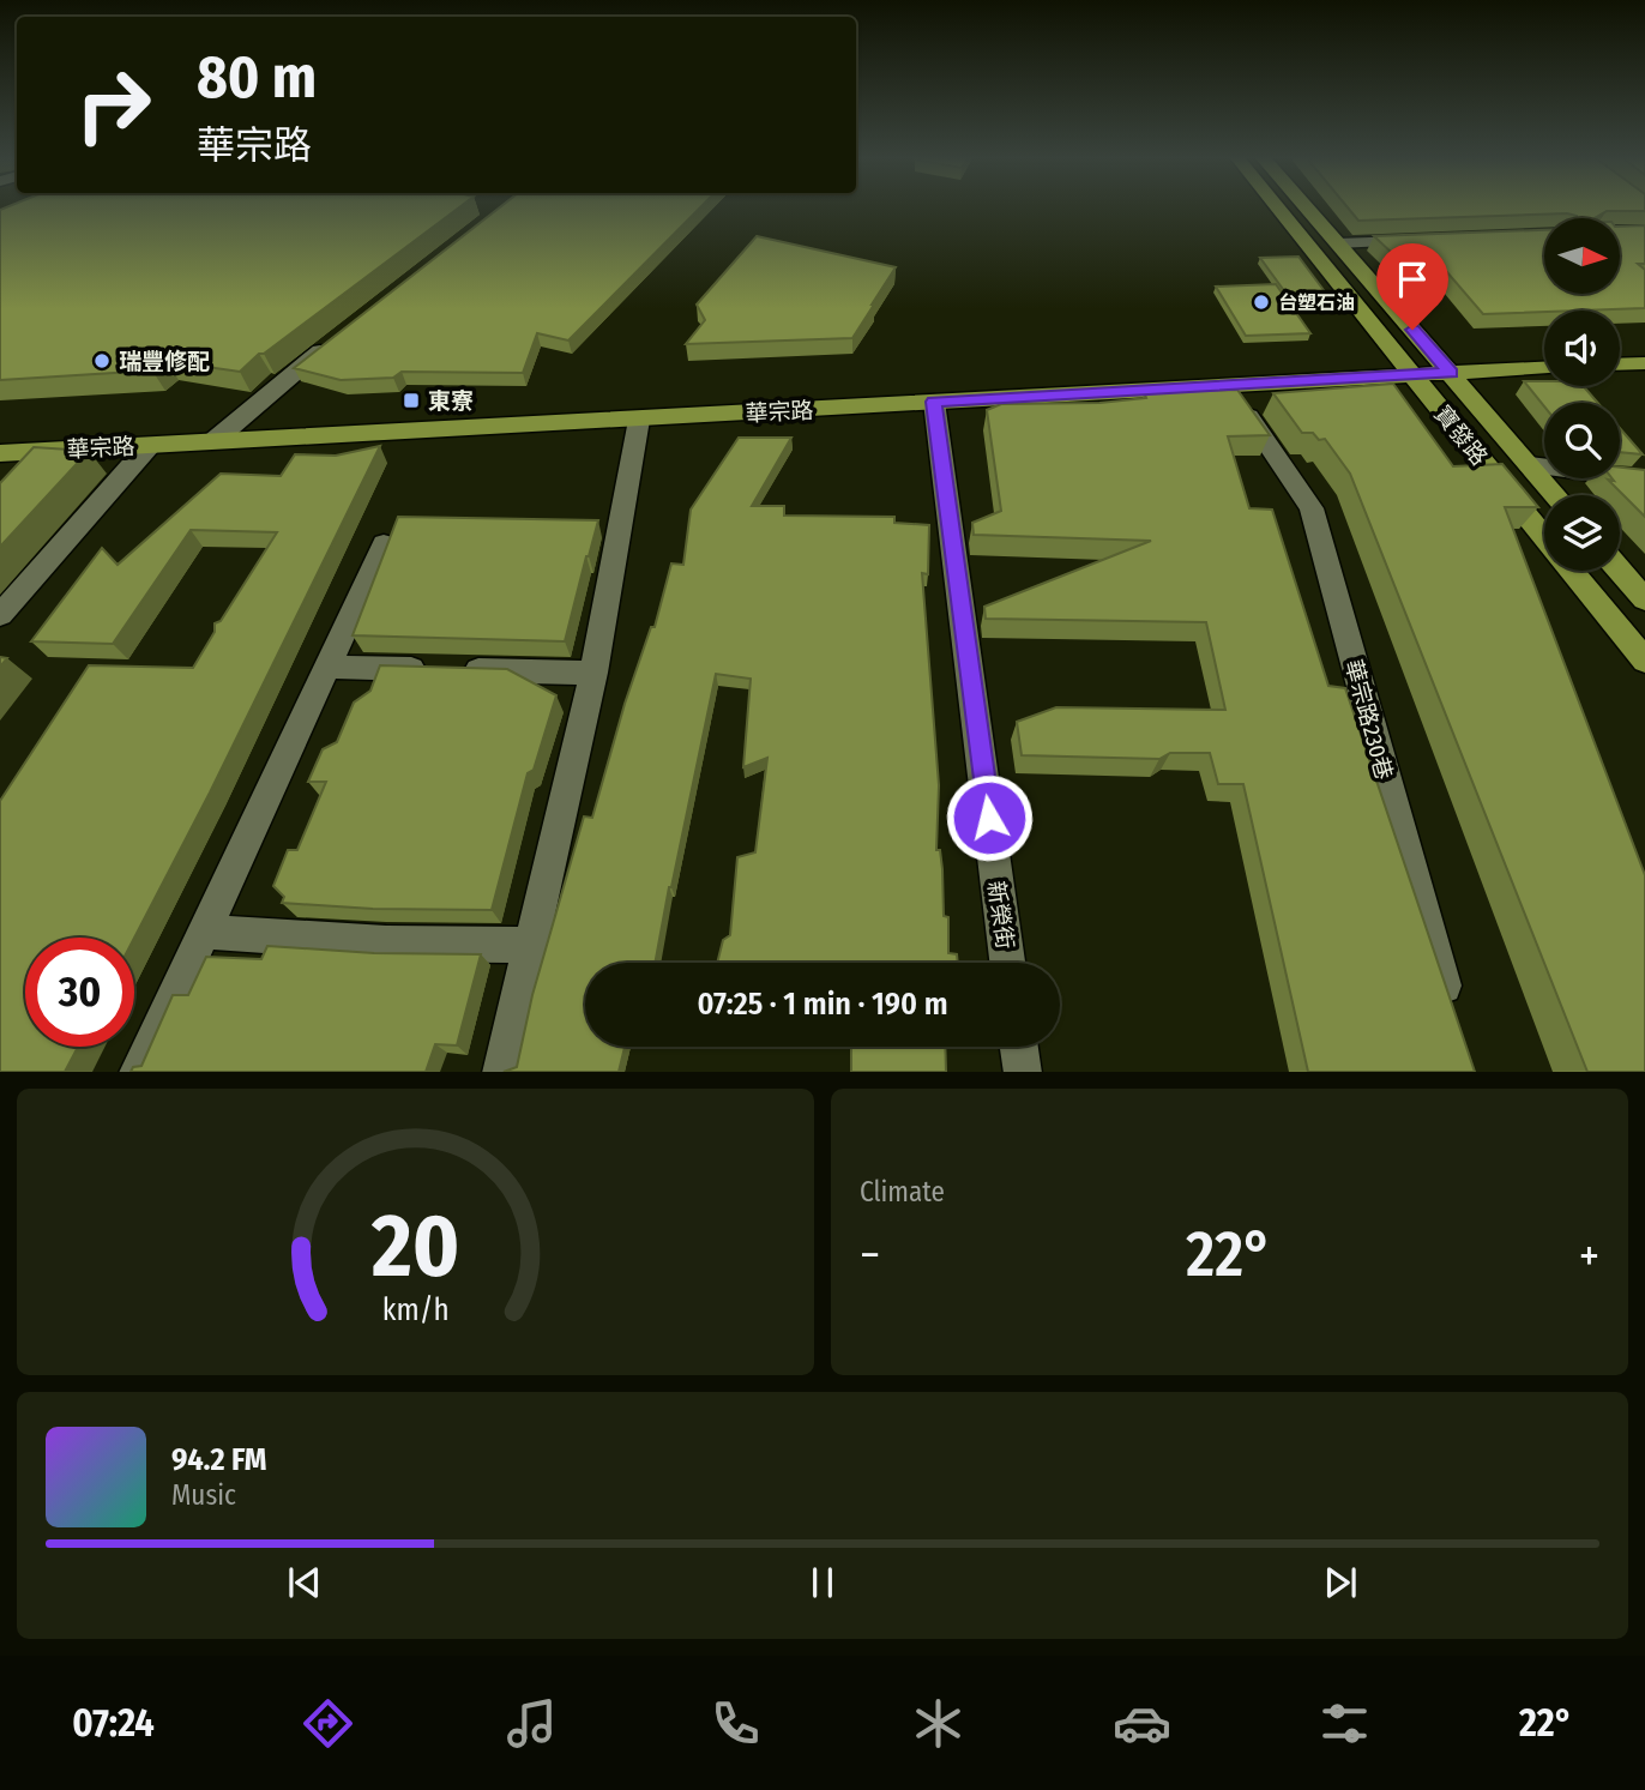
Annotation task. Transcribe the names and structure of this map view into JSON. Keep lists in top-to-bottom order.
{
  "streets": {
    "main road": ["華宗路", "寶發路"],
    "street": ["華宗路230巷", "新榮街"]
  },
  "crossings": [
    ["華宗路", "寶發路"],
    ["華宗路", "華宗路230巷"],
    ["華宗路", "新榮街"]
  ],
  "places": {
    "other": ["台塑石油", "瑞豐修配"],
    "transit": ["東寮"]
  },
  "north": "right",
  "page": {
    "turn": ["80 m", "華宗路"],
    "limit": "30",
    "trip": "07:25 · 1 min · 190 m",
    "tile": "Climate",
    "heat": ["−", "22°", "+"],
    "song": ["94.2 FM", "Music"],
    "tabs": ["07:24", "22°"],
    "gauge": ["20", "km/h"]
  }
}
